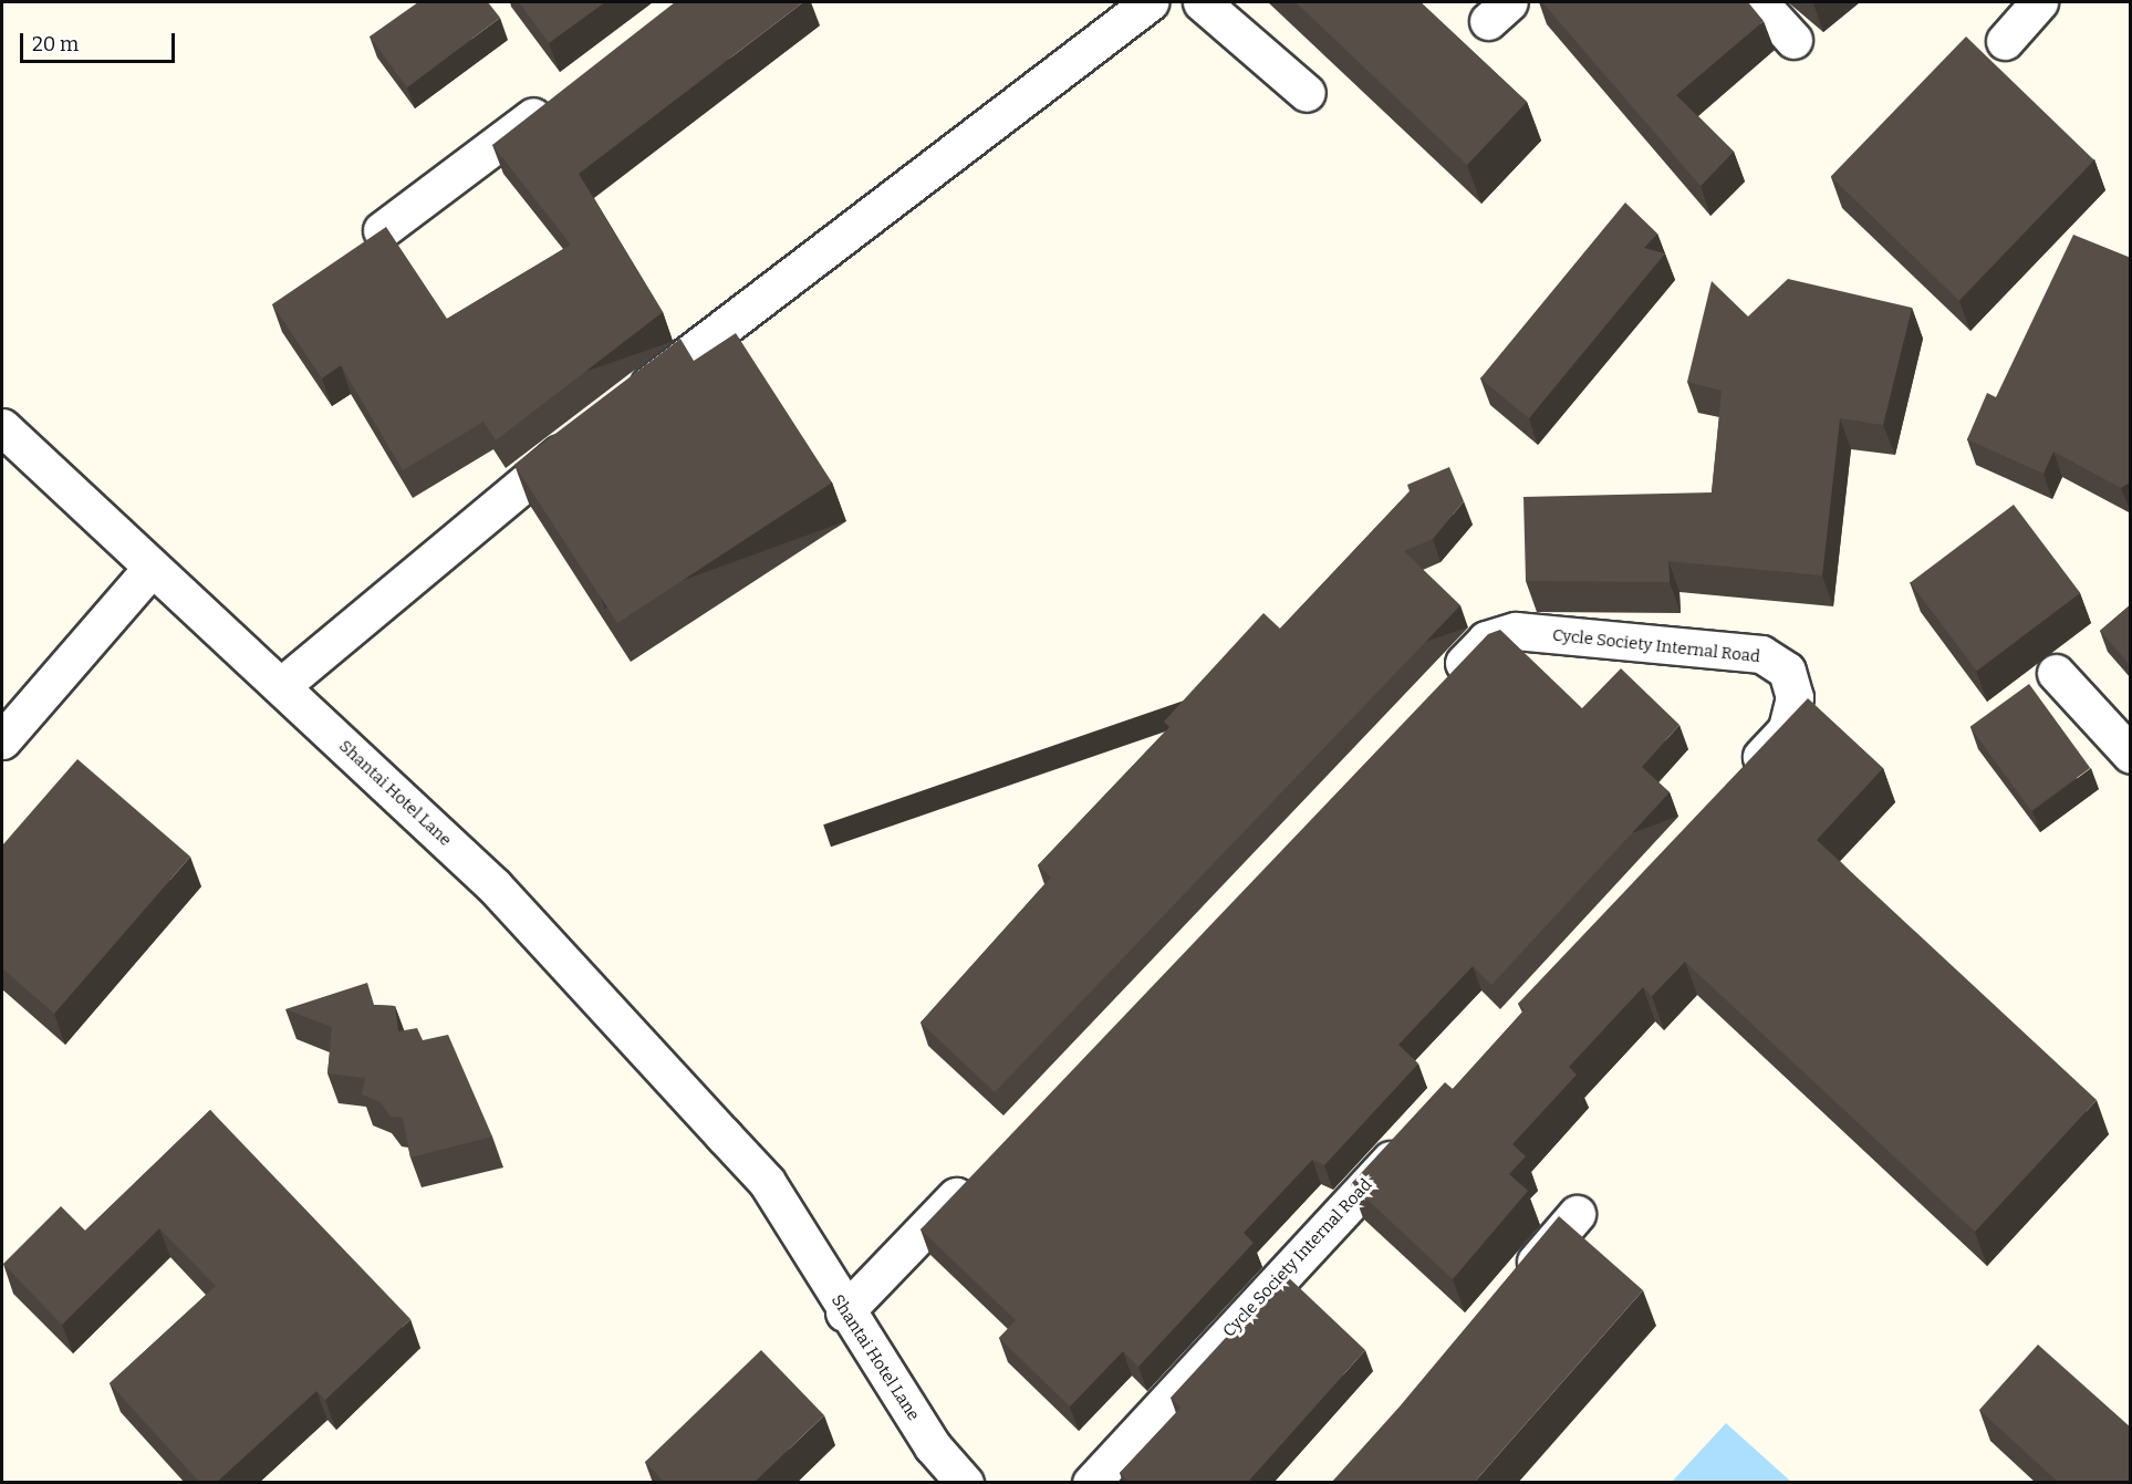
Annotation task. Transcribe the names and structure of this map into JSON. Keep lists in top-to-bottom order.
{
  "streets": {
    "street": ["Cycle Society Internal Road", "Shantai Hotel Lane"]
  },
  "scale_bar": "20 m"
}
